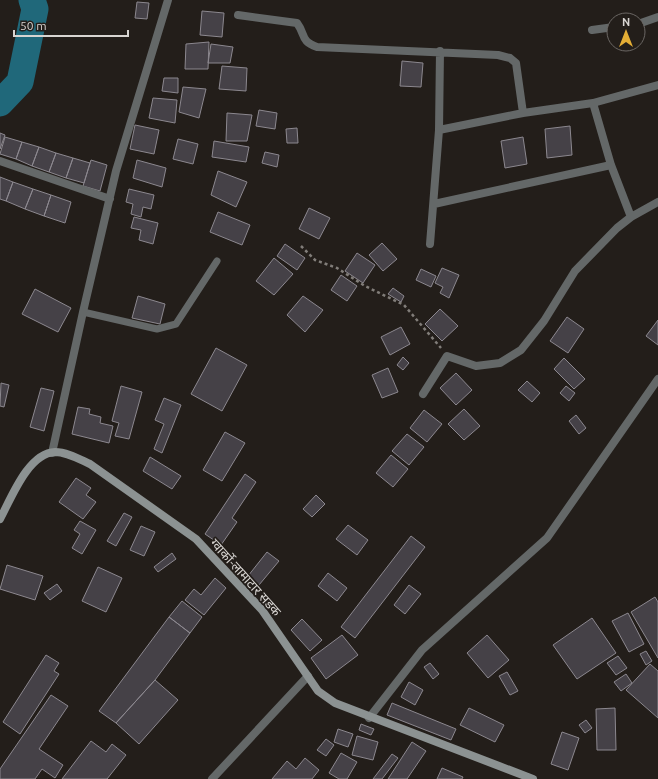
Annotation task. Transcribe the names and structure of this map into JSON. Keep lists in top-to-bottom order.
{
  "streets": {
    "main road": ["ग्वार्को-लामाटार सडक"]
  },
  "scale_bar": "50 m",
  "north": "top"
}
